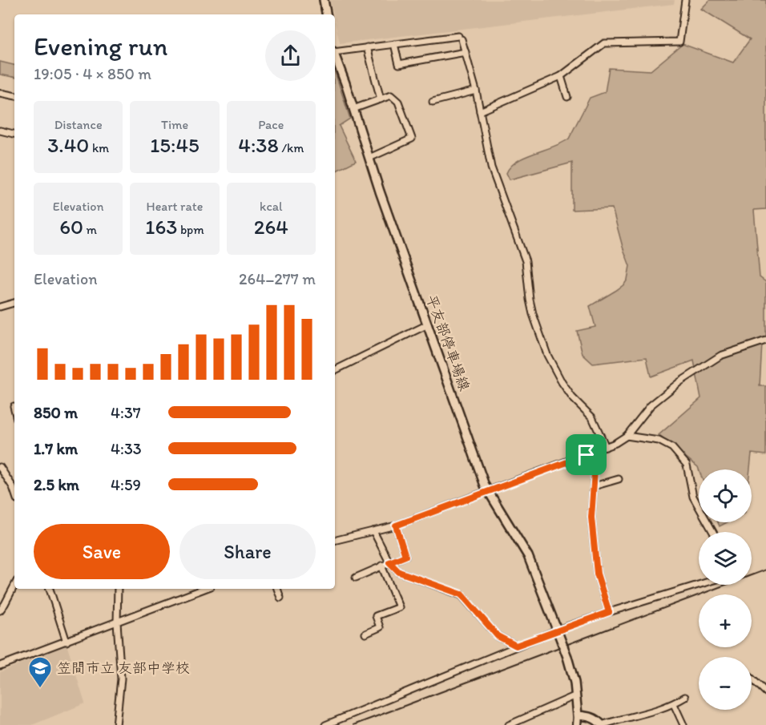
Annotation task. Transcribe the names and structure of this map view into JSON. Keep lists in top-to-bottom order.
{
  "streets": {
    "main road": ["平友部停車場線"]
  },
  "places": {
    "school or university": ["笠間市立 友部中学校"]
  },
  "page": {
    "heading": ["Evening run", "19:05 · 4 × 850 m"],
    "stats": [
      ["Distance", "3.40 km"],
      ["Time", "15:45"],
      ["Pace", "4:38 /km"],
      ["Elevation", "60 m"],
      ["Heart rate", "163 bpm"],
      ["kcal", "264"]
    ],
    "chart": ["Elevation", "264–277 m"],
    "list": [
      {
        "name": "850 m",
        "note": "4:37"
      },
      {
        "name": "1.7 km",
        "note": "4:33"
      },
      {
        "name": "2.5 km",
        "note": "4:59"
      }
    ],
    "map_buttons": ["+", "−"],
    "buttons": ["Save", "Share"]
  }
}
